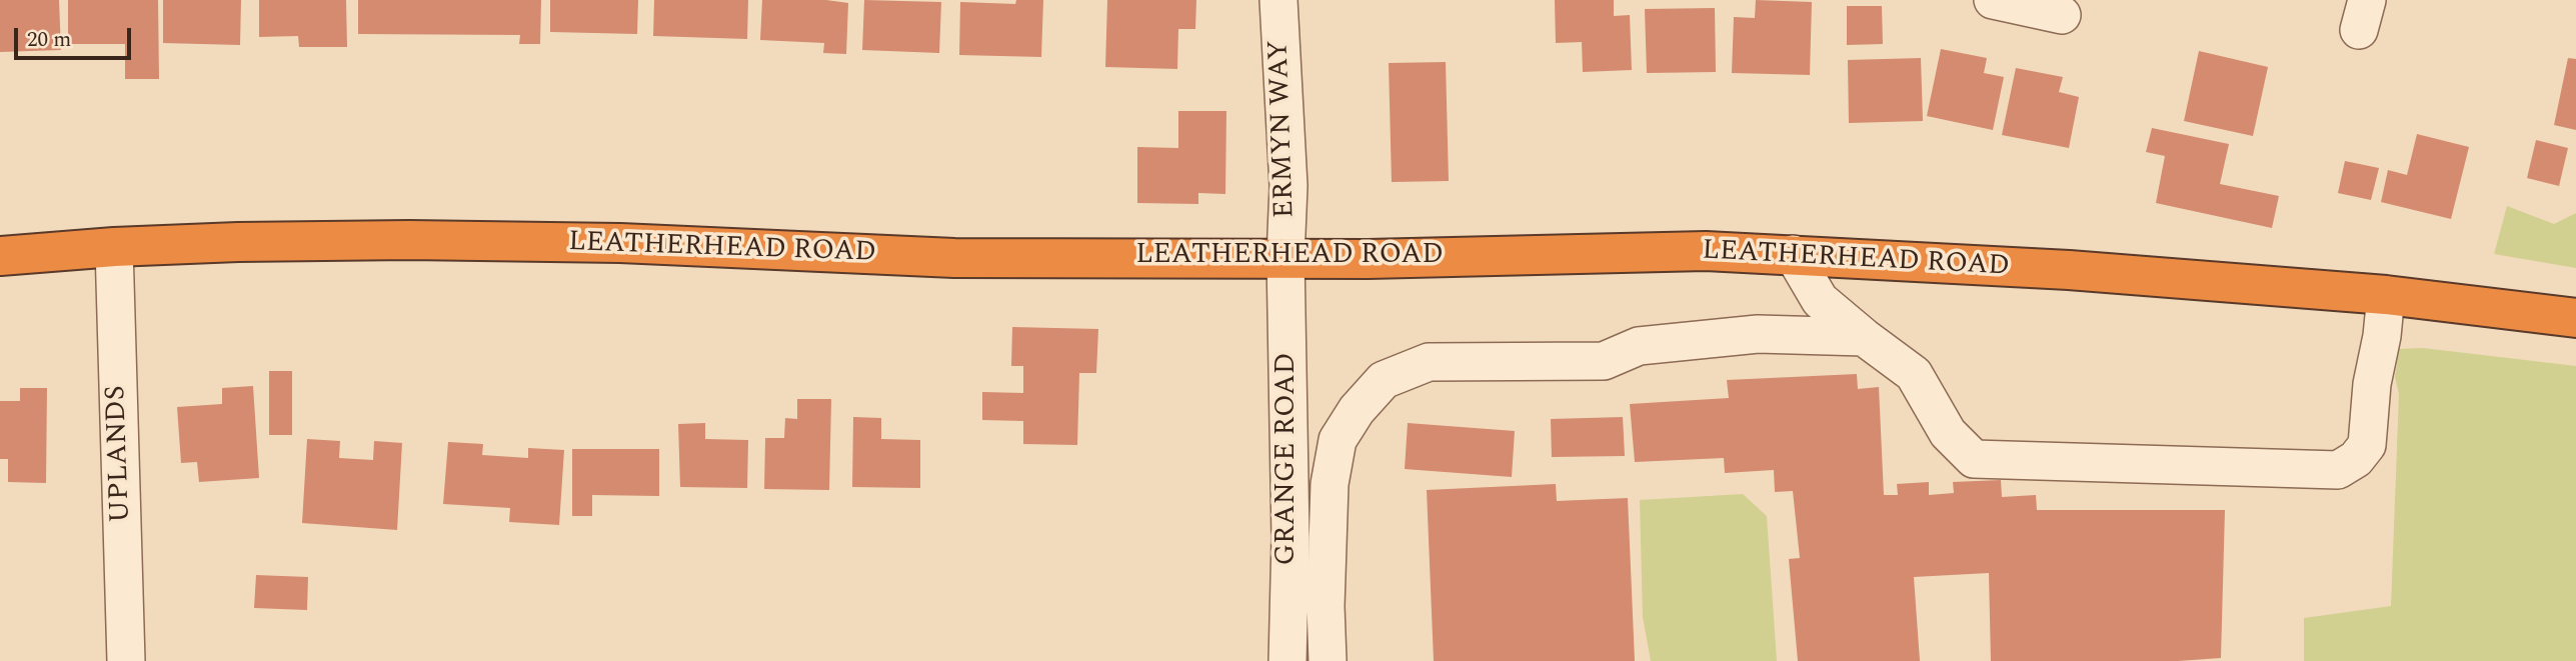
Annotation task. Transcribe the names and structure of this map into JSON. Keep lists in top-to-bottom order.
{
  "streets": {
    "highway": ["LEATHERHEAD ROAD"],
    "street": ["ERMYN WAY", "UPLANDS", "GRANGE ROAD"]
  },
  "crossings": [
    ["ERMYN WAY", "LEATHERHEAD ROAD"],
    ["ERMYN WAY", "GRANGE ROAD"],
    ["LEATHERHEAD ROAD", "UPLANDS"],
    ["LEATHERHEAD ROAD", "GRANGE ROAD"]
  ],
  "scale_bar": "20 m"
}
